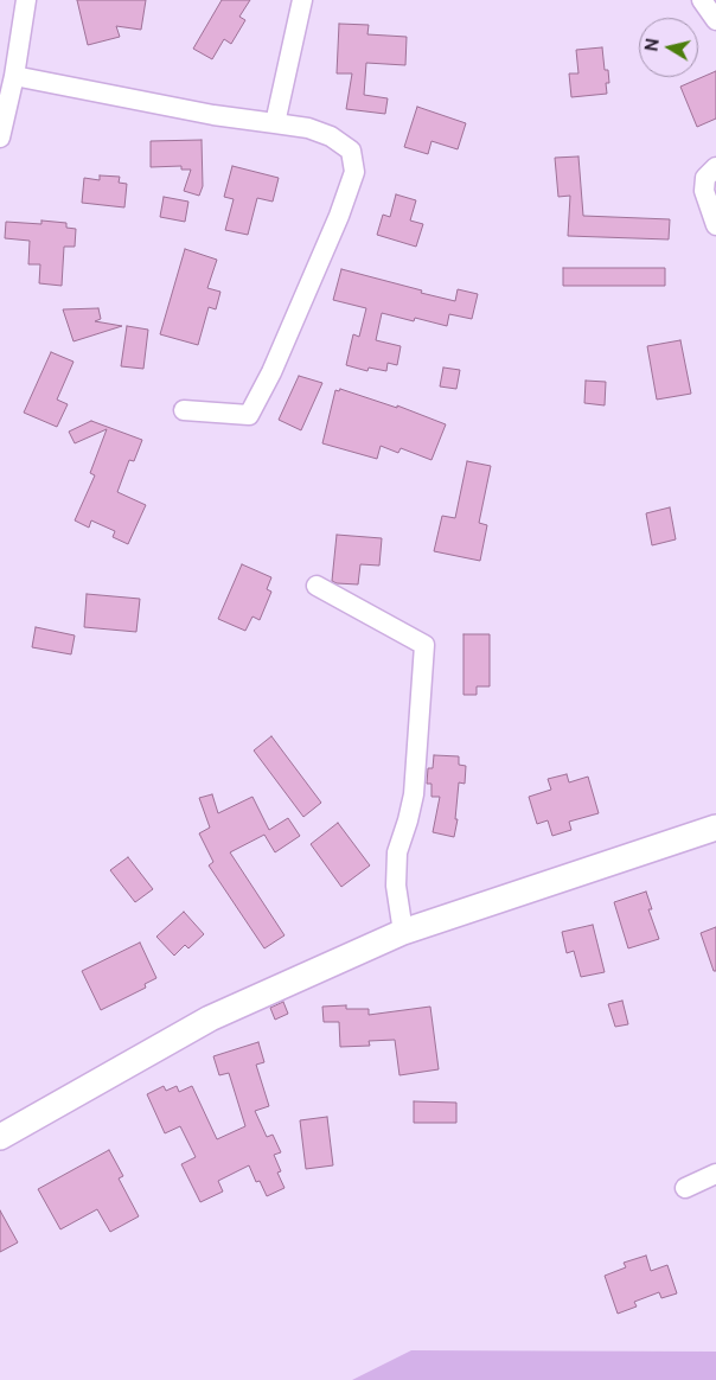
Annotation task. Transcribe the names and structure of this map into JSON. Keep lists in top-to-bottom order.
{
  "north": "left"
}
